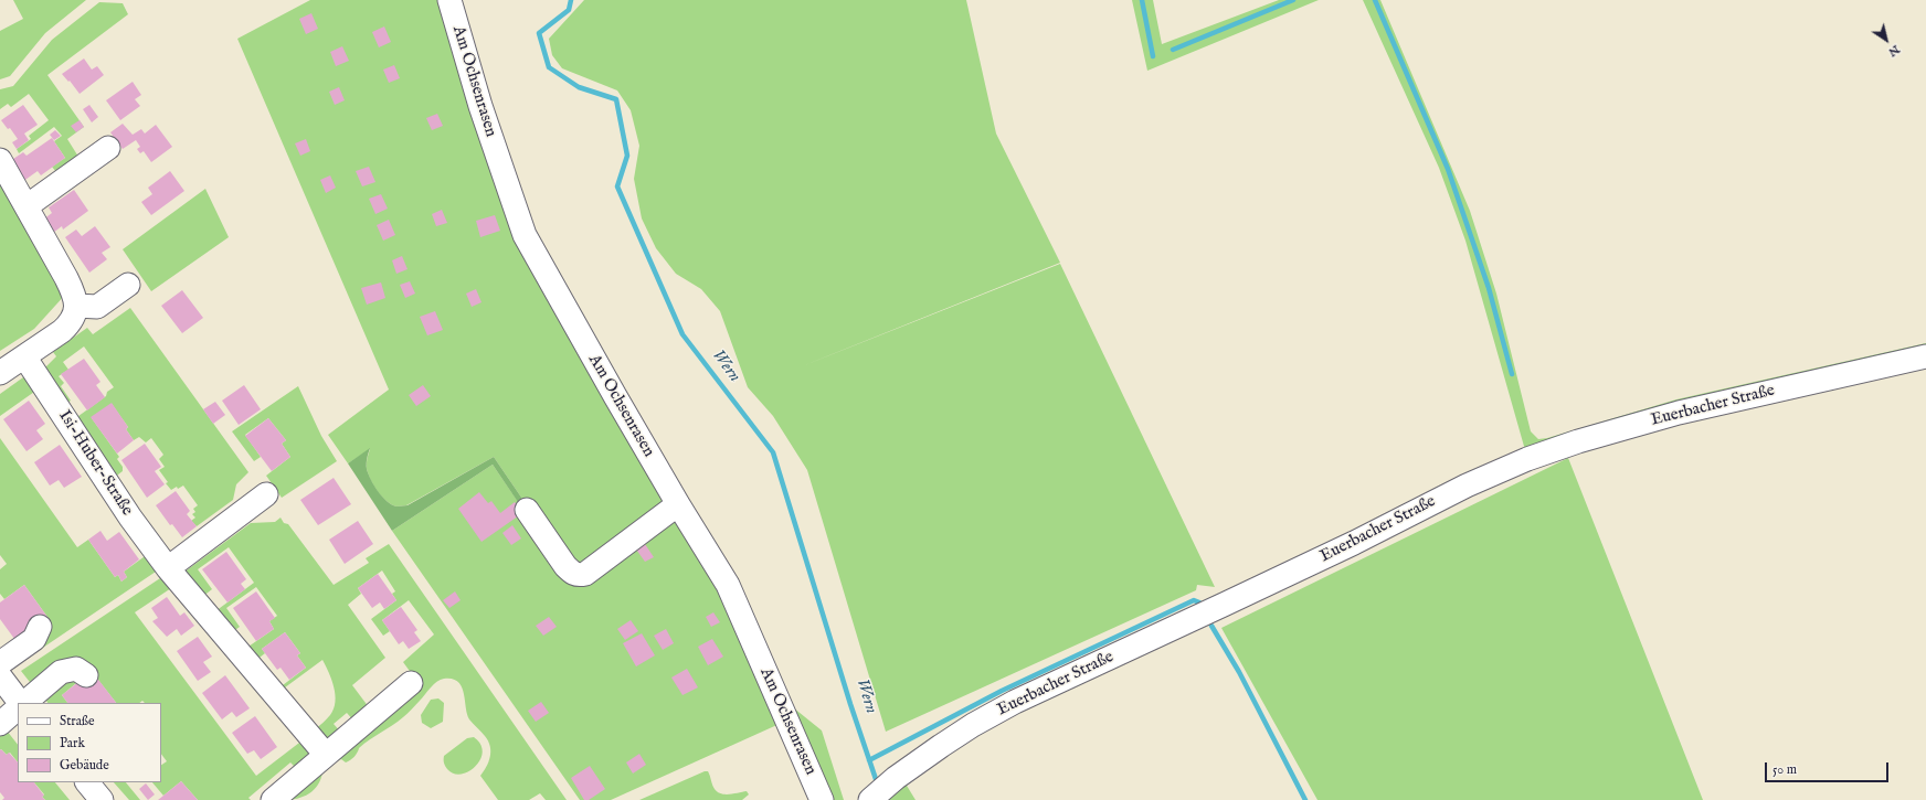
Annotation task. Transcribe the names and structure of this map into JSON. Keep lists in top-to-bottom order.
{
  "streets": {
    "street": ["Am Ochsenrasen", "Euerbacher Straße", "Isi-Huber-Straße"]
  },
  "water": ["Wern"],
  "legend": ["Straße", "Park", "Gebäude"],
  "scale_bar": "50 m",
  "north": "bottom right"
}
